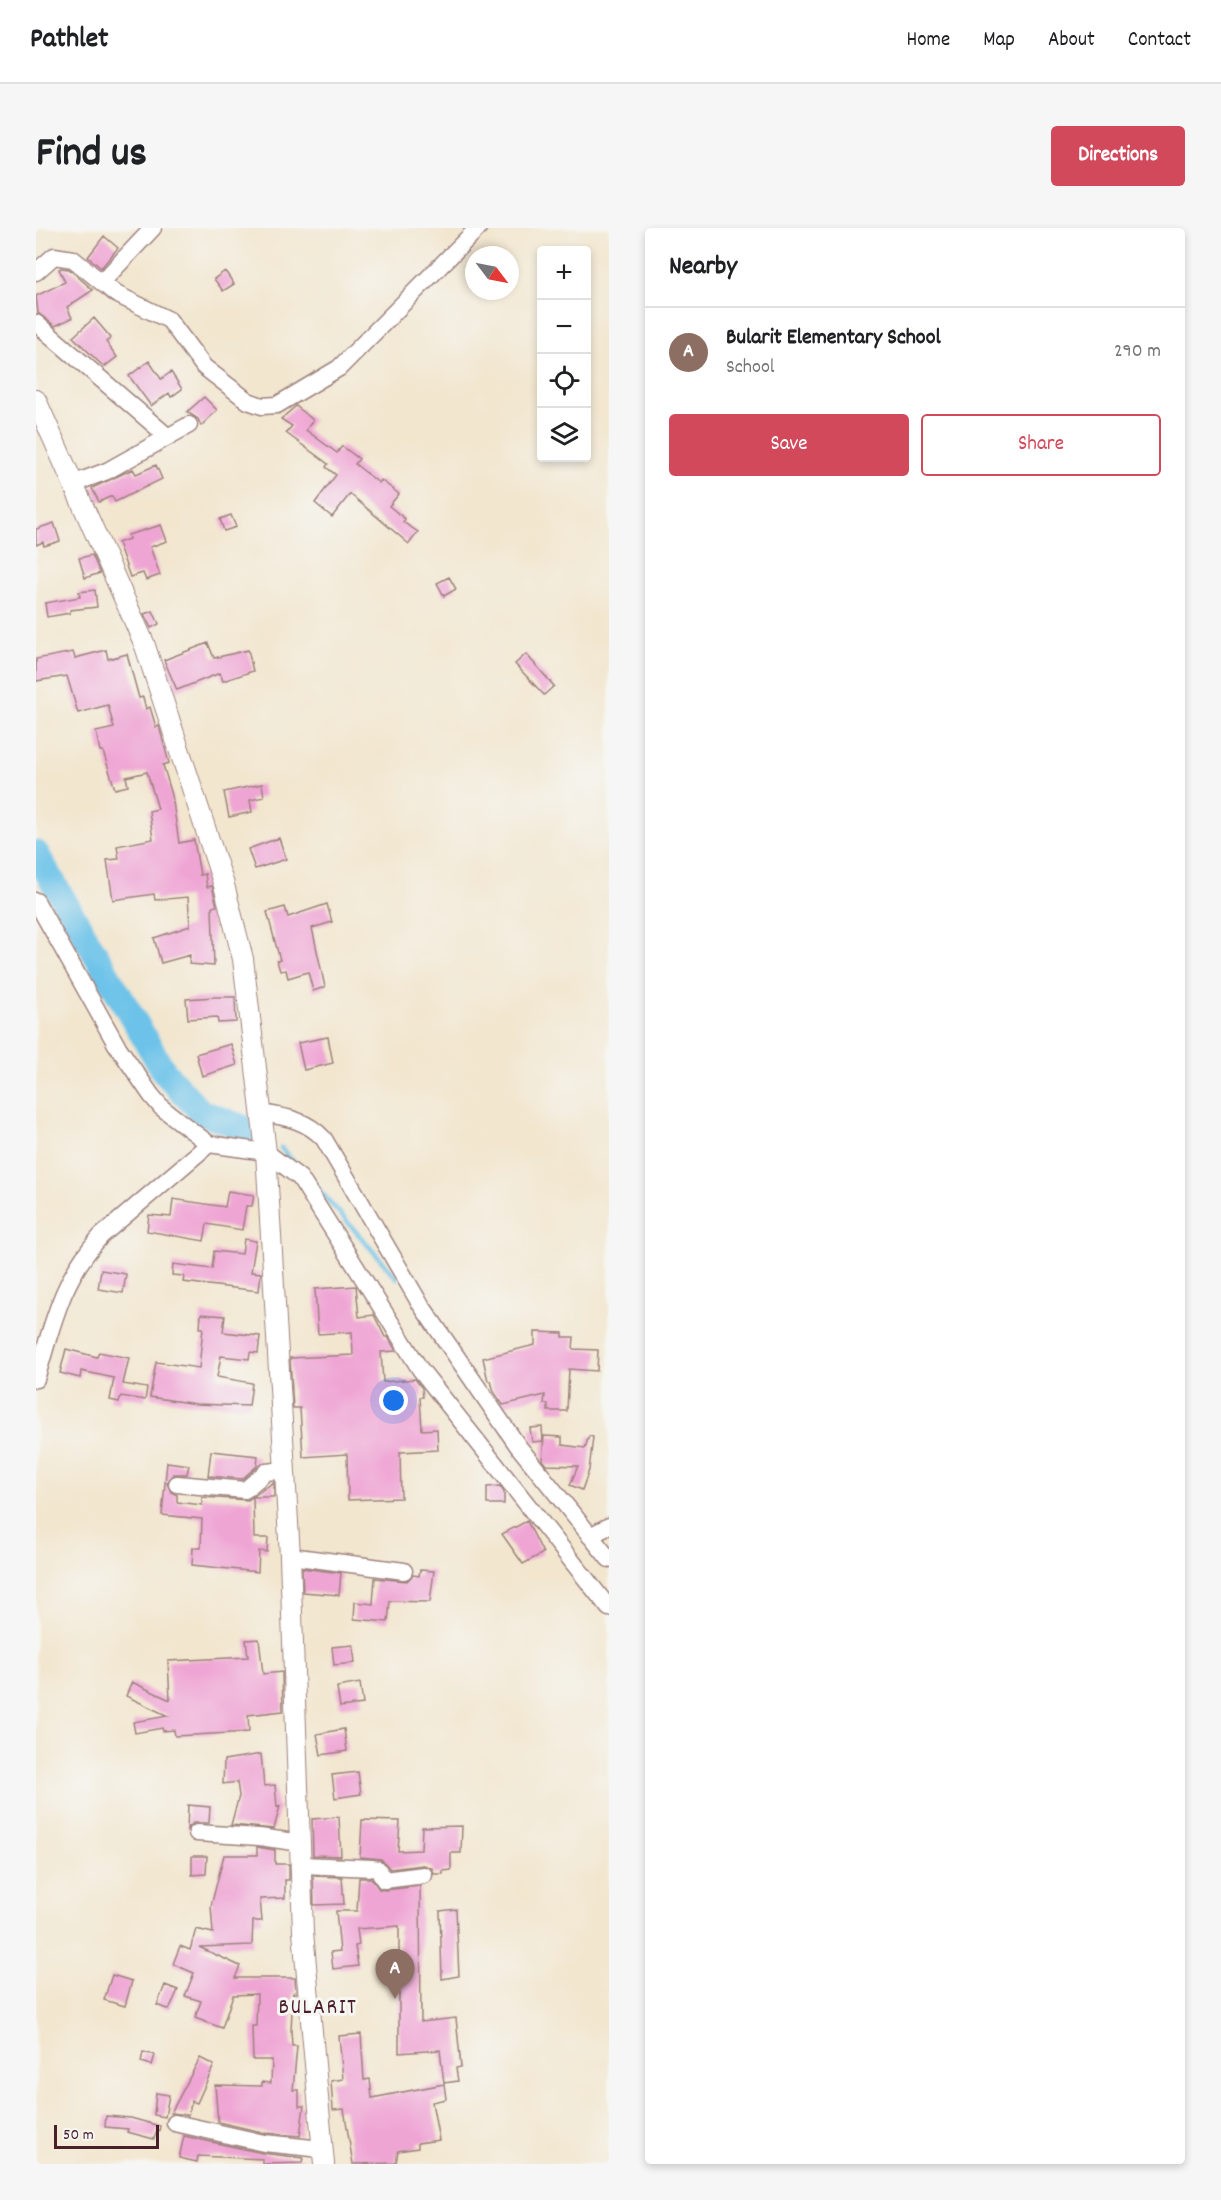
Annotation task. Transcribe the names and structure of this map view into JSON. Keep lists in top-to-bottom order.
{
  "districts": ["BULARIT"],
  "scale_bar": "50 m",
  "north": "bottom right",
  "page": {
    "header": "Pathlet",
    "nav": [
      "Home",
      "Map",
      "About",
      "Contact"
    ],
    "title": "Find us",
    "buttons": [
      "Directions",
      ["Save", "Share"]
    ],
    "heading": "Nearby",
    "map_buttons": ["+", "−"],
    "list": [
      {
        "mark": "A",
        "name": "Bularit Elementary School",
        "note": "School",
        "value": "290 m"
      }
    ],
    "pins": "A",
    "scale": "50 m"
  }
}
